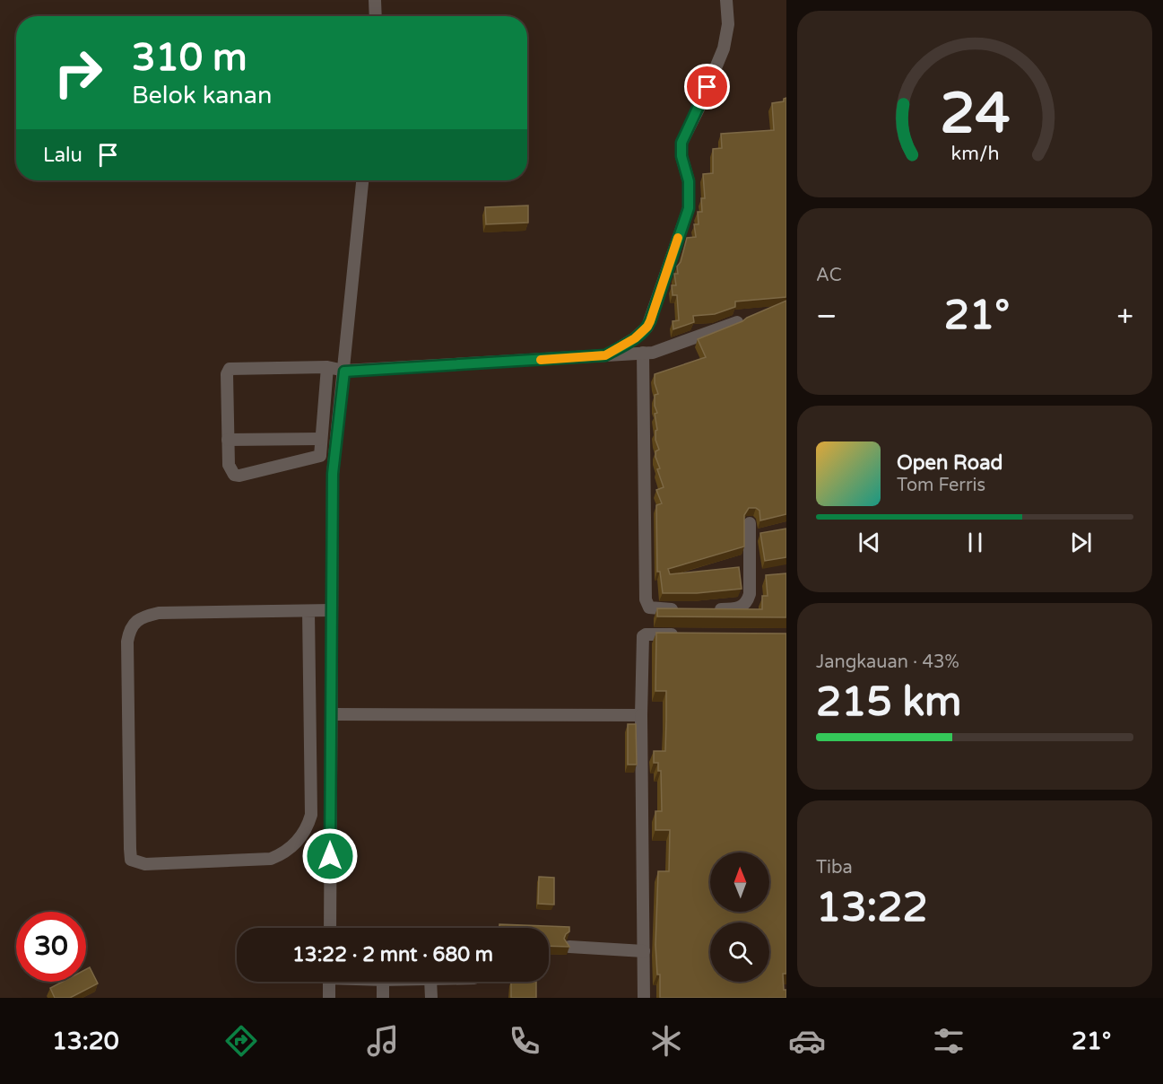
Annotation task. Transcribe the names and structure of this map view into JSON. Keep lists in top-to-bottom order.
{
  "north": "top",
  "page": {
    "turn": ["310 m", "Belok kanan"],
    "then": "Lalu",
    "tile": [
      "AC",
      ["Jangkauan · 43%", "215 km"],
      ["Tiba", "13:22"]
    ],
    "heat": ["−", "21°", "+"],
    "song": ["Open Road", "Tom Ferris"],
    "limit": "30",
    "trip": "13:22 · 2 mnt · 680 m",
    "tabs": ["13:20", "21°"],
    "gauge": ["24", "km/h"]
  }
}
